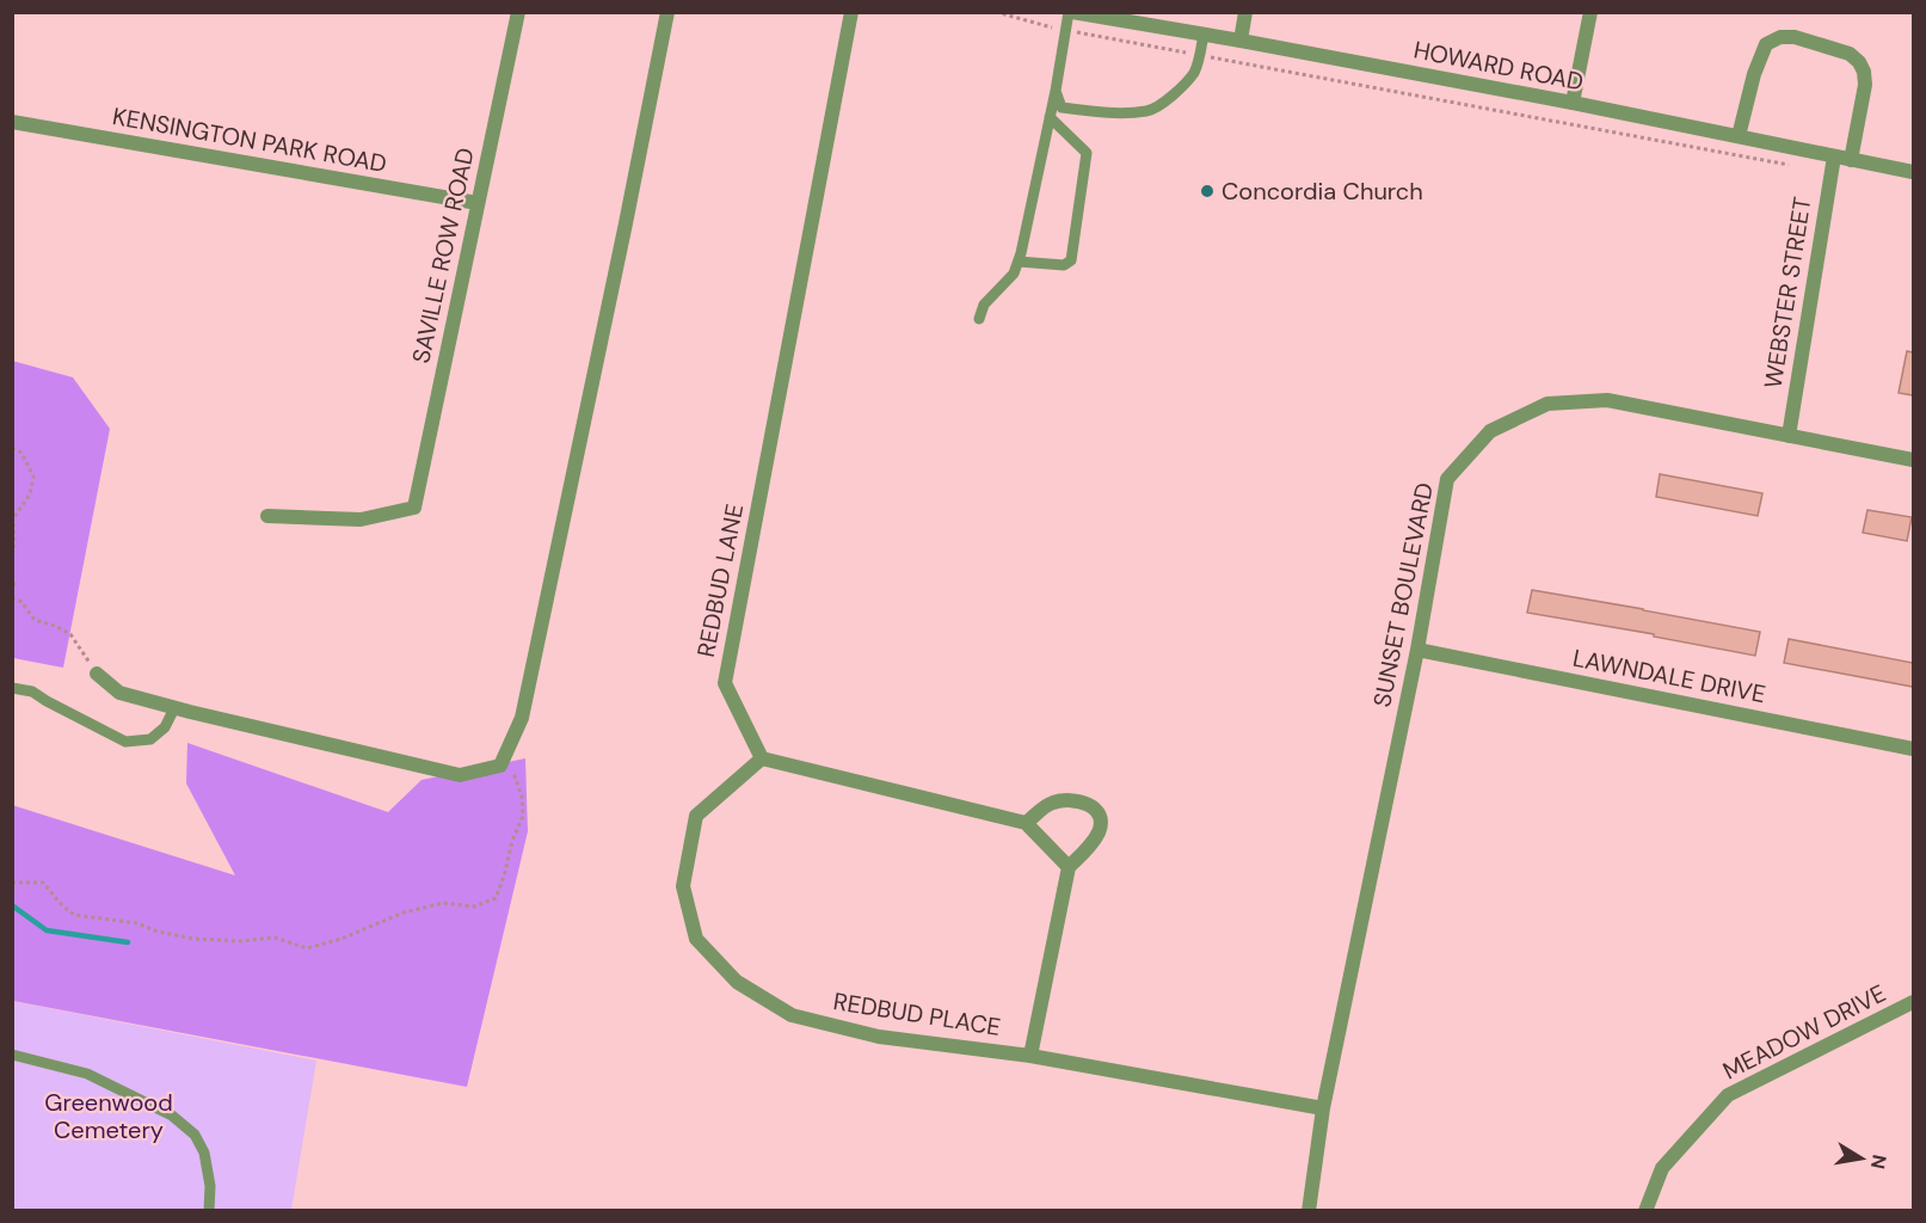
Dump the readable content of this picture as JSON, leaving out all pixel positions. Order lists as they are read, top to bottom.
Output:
{
  "streets": {
    "street": [
      "HOWARD ROAD",
      "KENSINGTON PARK ROAD",
      "SAVILLE ROW ROAD",
      "WEBSTER STREET",
      "REDBUD LANE",
      "SUNSET BOULEVARD",
      "LAWNDALE DRIVE",
      "REDBUD PLACE",
      "MEADOW DRIVE"
    ]
  },
  "crossings": [
    ["HOWARD ROAD", "WEBSTER STREET"],
    ["KENSINGTON PARK ROAD", "SAVILLE ROW ROAD"],
    ["WEBSTER STREET", "SUNSET BOULEVARD"],
    ["REDBUD LANE", "REDBUD PLACE"],
    ["SUNSET BOULEVARD", "LAWNDALE DRIVE"],
    ["SUNSET BOULEVARD", "REDBUD PLACE"]
  ],
  "parks": ["Greenwood Cemetery"],
  "places": ["Concordia Church"],
  "north": "right"
}
